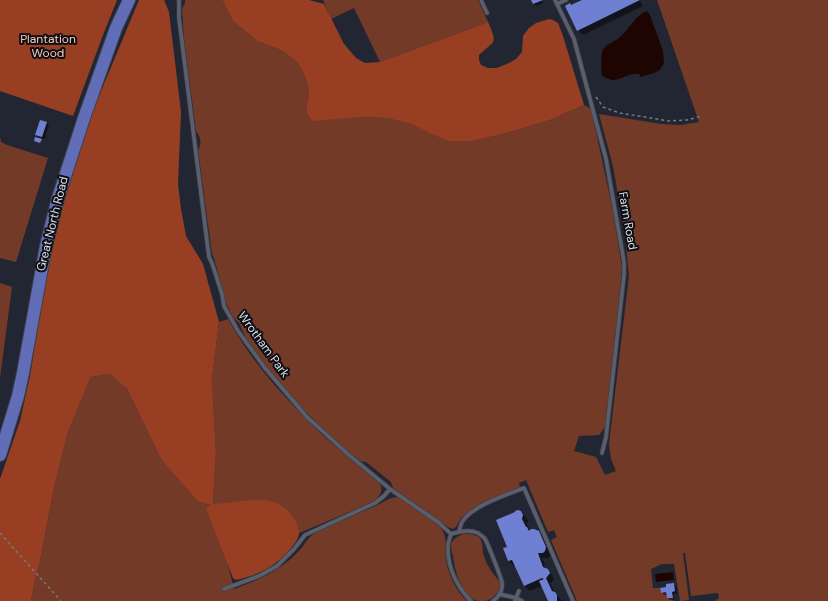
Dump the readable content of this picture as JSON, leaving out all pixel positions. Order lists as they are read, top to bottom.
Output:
{
  "streets": {
    "main road": ["Great North Road"],
    "lane": ["Farm Road", "Wrotham Park"]
  },
  "parks": ["Plantation Wood"]
}
